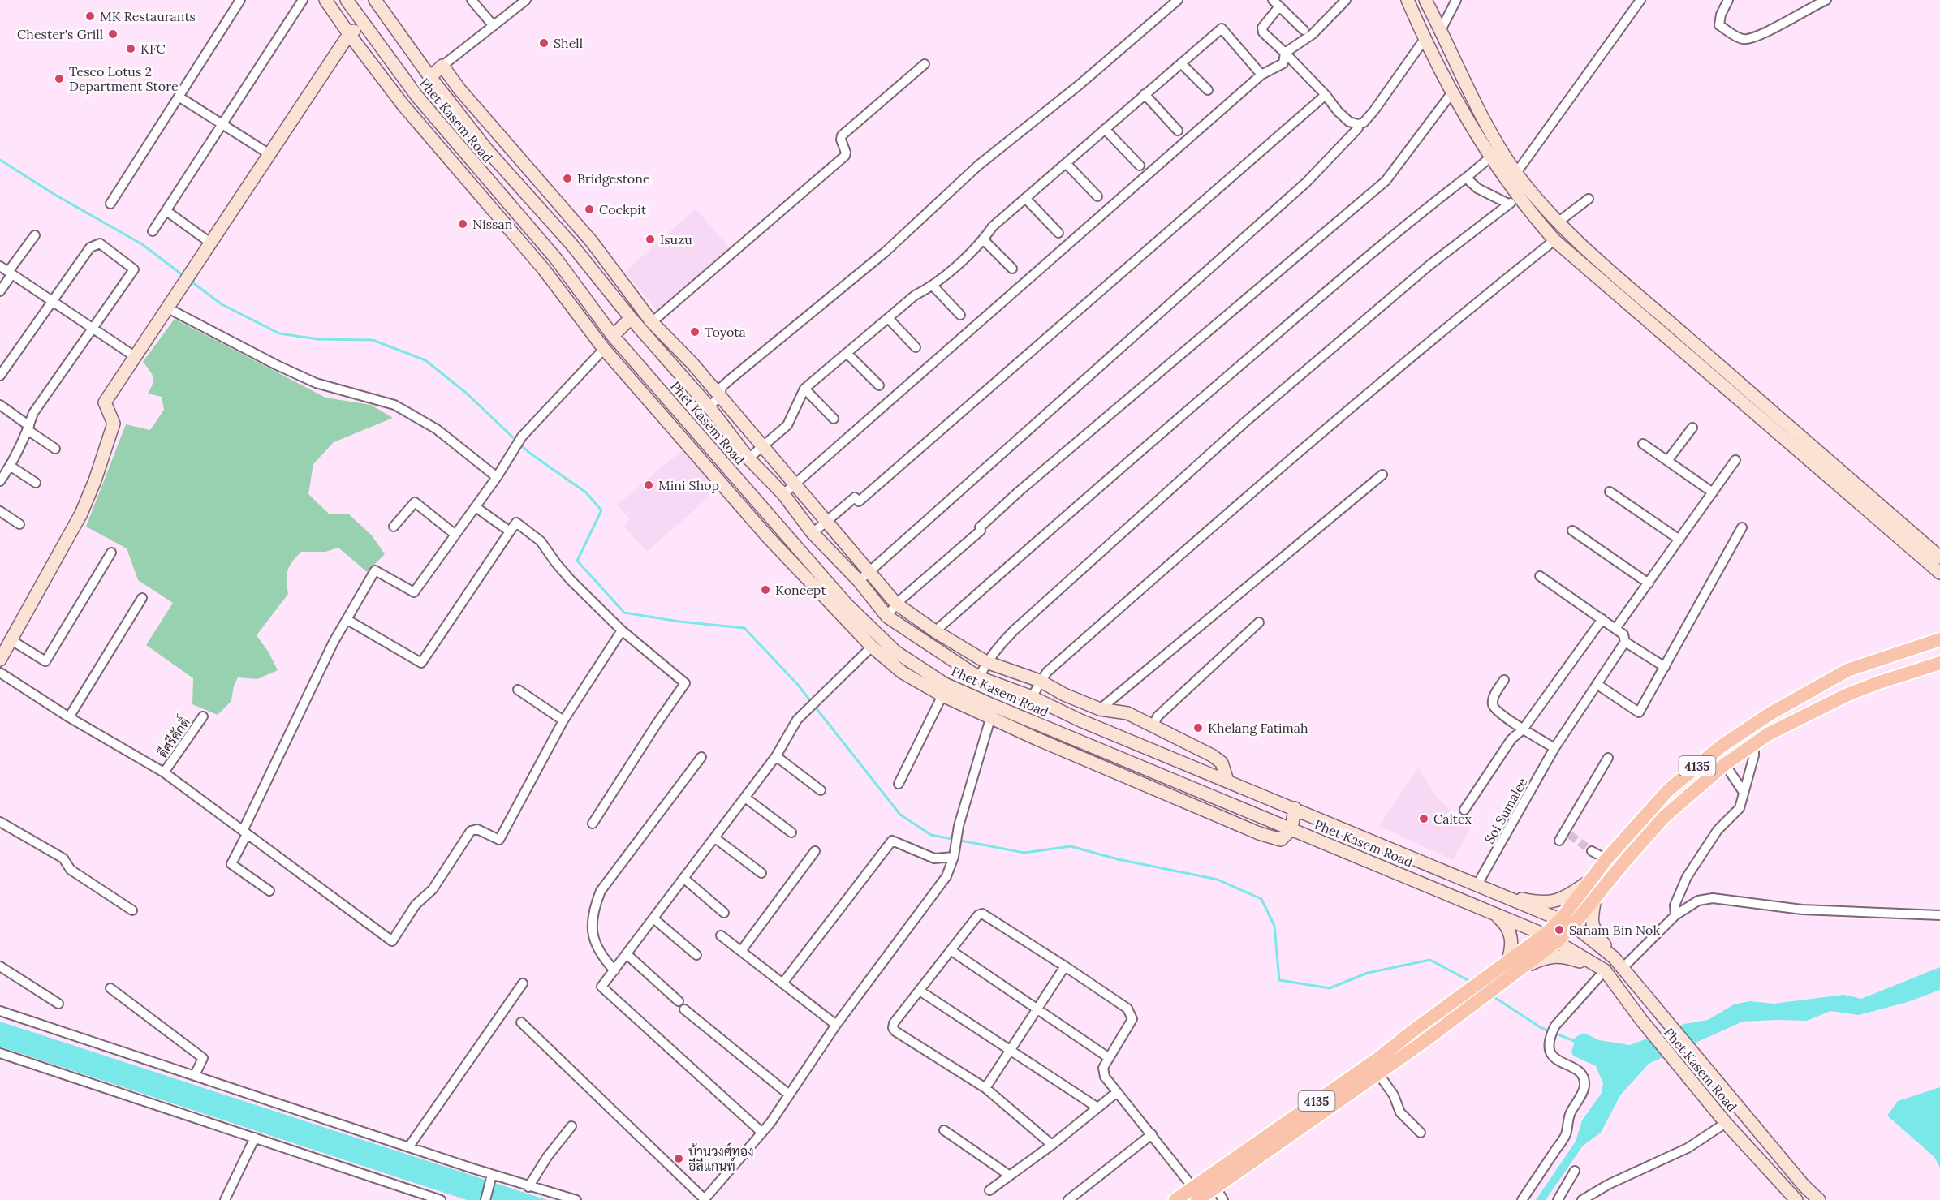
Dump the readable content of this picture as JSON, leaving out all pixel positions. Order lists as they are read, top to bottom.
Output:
{
  "streets": {
    "main road": ["Phet Kasem Road", "4135"],
    "street": ["ดีศรีศักดิ์", "Soi Sumalee"]
  },
  "crossings": [
    ["Phet Kasem Road", "4135"],
    ["Phet Kasem Road", "Soi Sumalee"]
  ],
  "places": [
    "MK Restaurants",
    "Chester's Grill",
    "Shell",
    "KFC",
    "Tesco Lotus 2 Department Store",
    "Bridgestone",
    "Cockpit",
    "Nissan",
    "Isuzu",
    "Toyota",
    "Mini Shop",
    "Koncept",
    "Khelang Fatimah",
    "Caltex",
    "Sanam Bin Nok",
    "บ้านวงศ์ทอง อีลีแกนท์"
  ]
}
